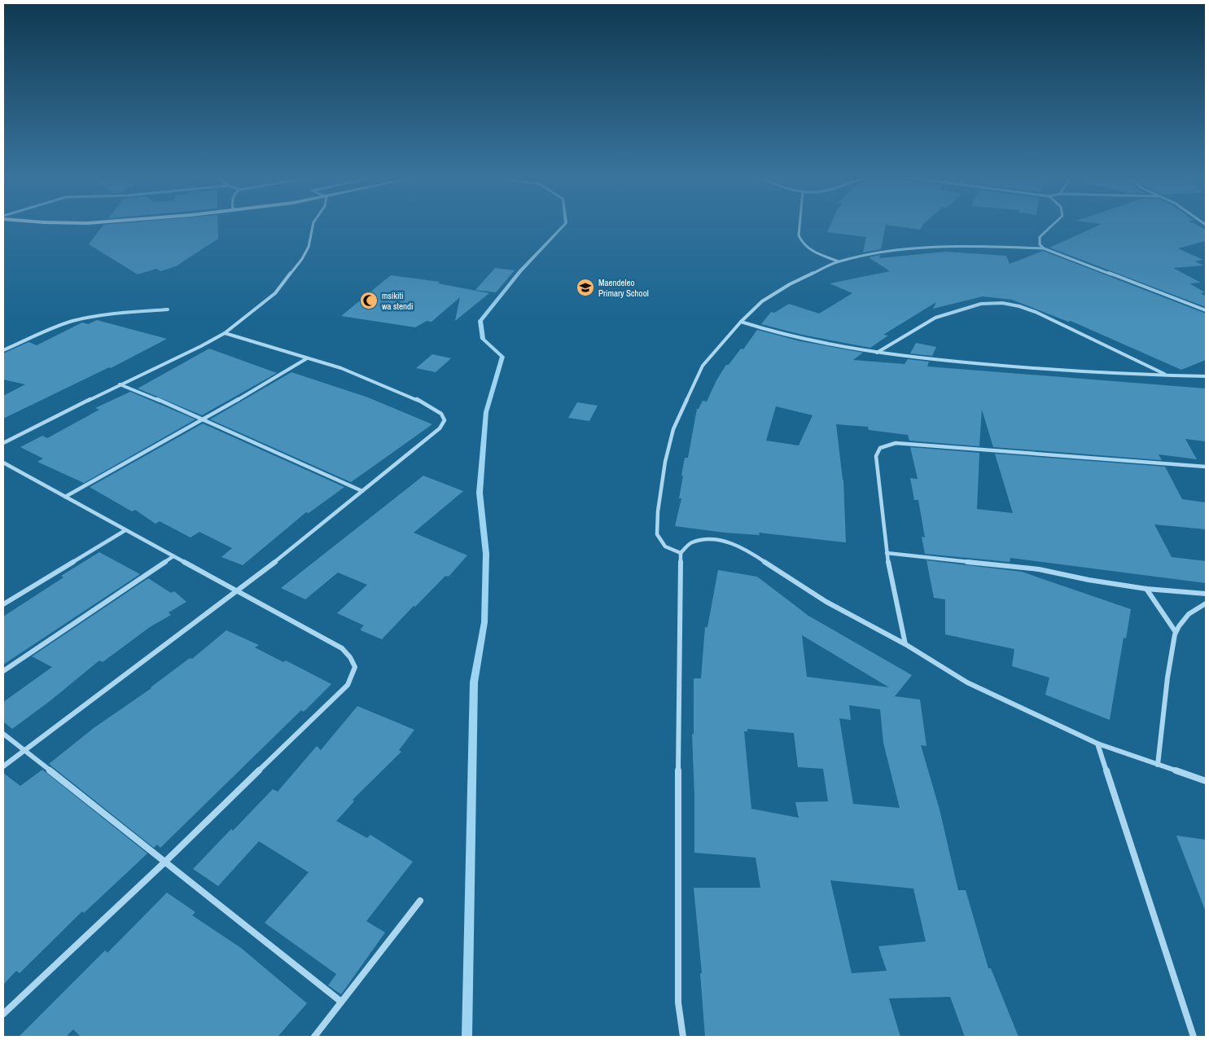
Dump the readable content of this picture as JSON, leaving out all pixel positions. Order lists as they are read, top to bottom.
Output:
{
  "places": {
    "school or university": ["Maendeleo Primary School"],
    "mosque": ["msikiti wa stendi"]
  }
}
